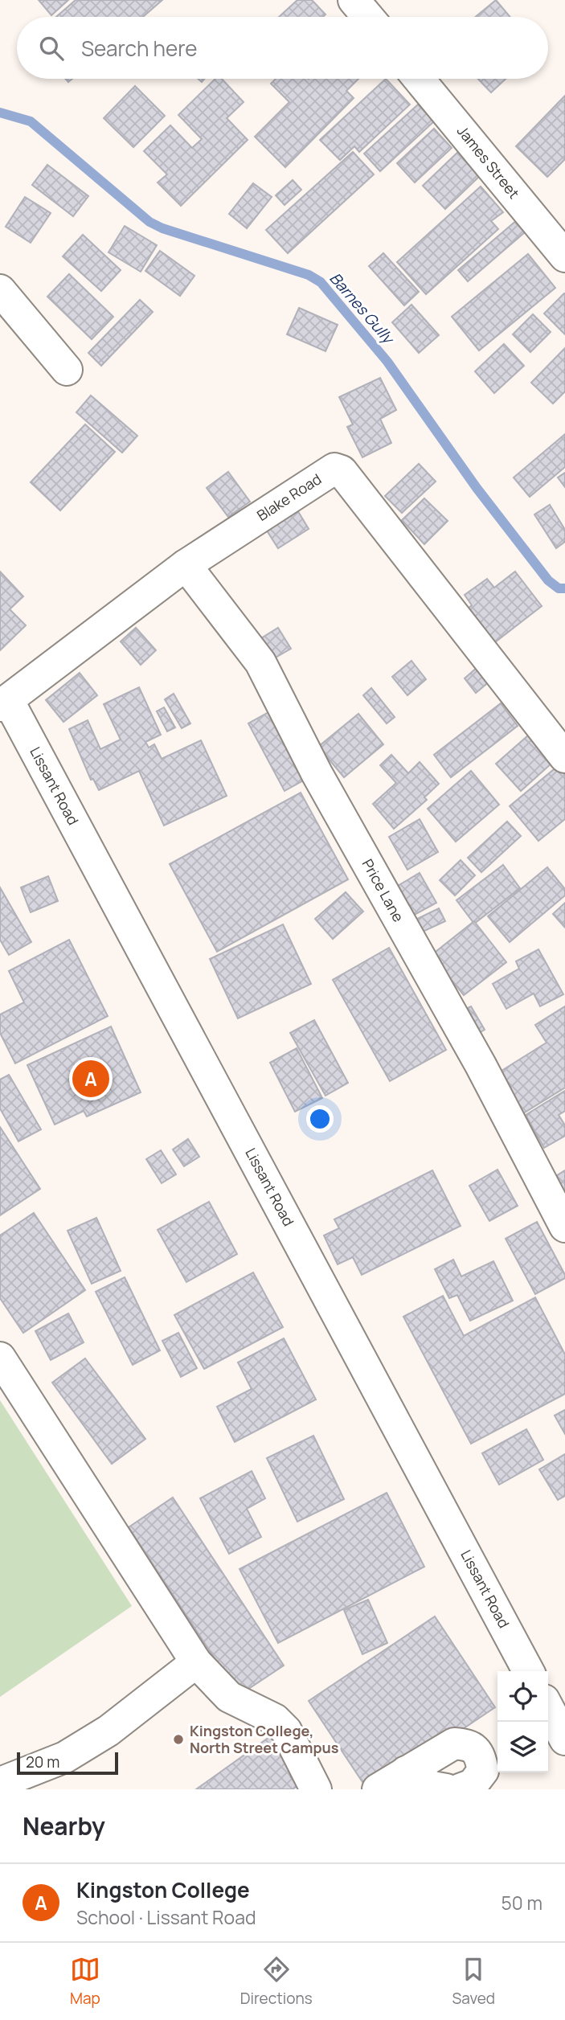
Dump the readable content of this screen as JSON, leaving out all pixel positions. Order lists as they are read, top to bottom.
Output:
{
  "streets": {
    "street": [
      "James Street",
      "Blake Road",
      "Lissant Road",
      "Price Lane"
    ]
  },
  "crossings": [
    ["Blake Road", "Lissant Road"],
    ["Blake Road", "Price Lane"]
  ],
  "water": ["Barnes Gully"],
  "places": ["Kingston College, North Street Campus"],
  "scale_bar": "20 m",
  "page": {
    "search": "Search here",
    "pins": "A",
    "scale": "20 m",
    "heading": "Nearby",
    "list": [
      {
        "mark": "A",
        "name": "Kingston College",
        "note": "School · Lissant Road",
        "value": "50 m"
      }
    ],
    "nav": ["Map", "Directions", "Saved"]
  }
}
